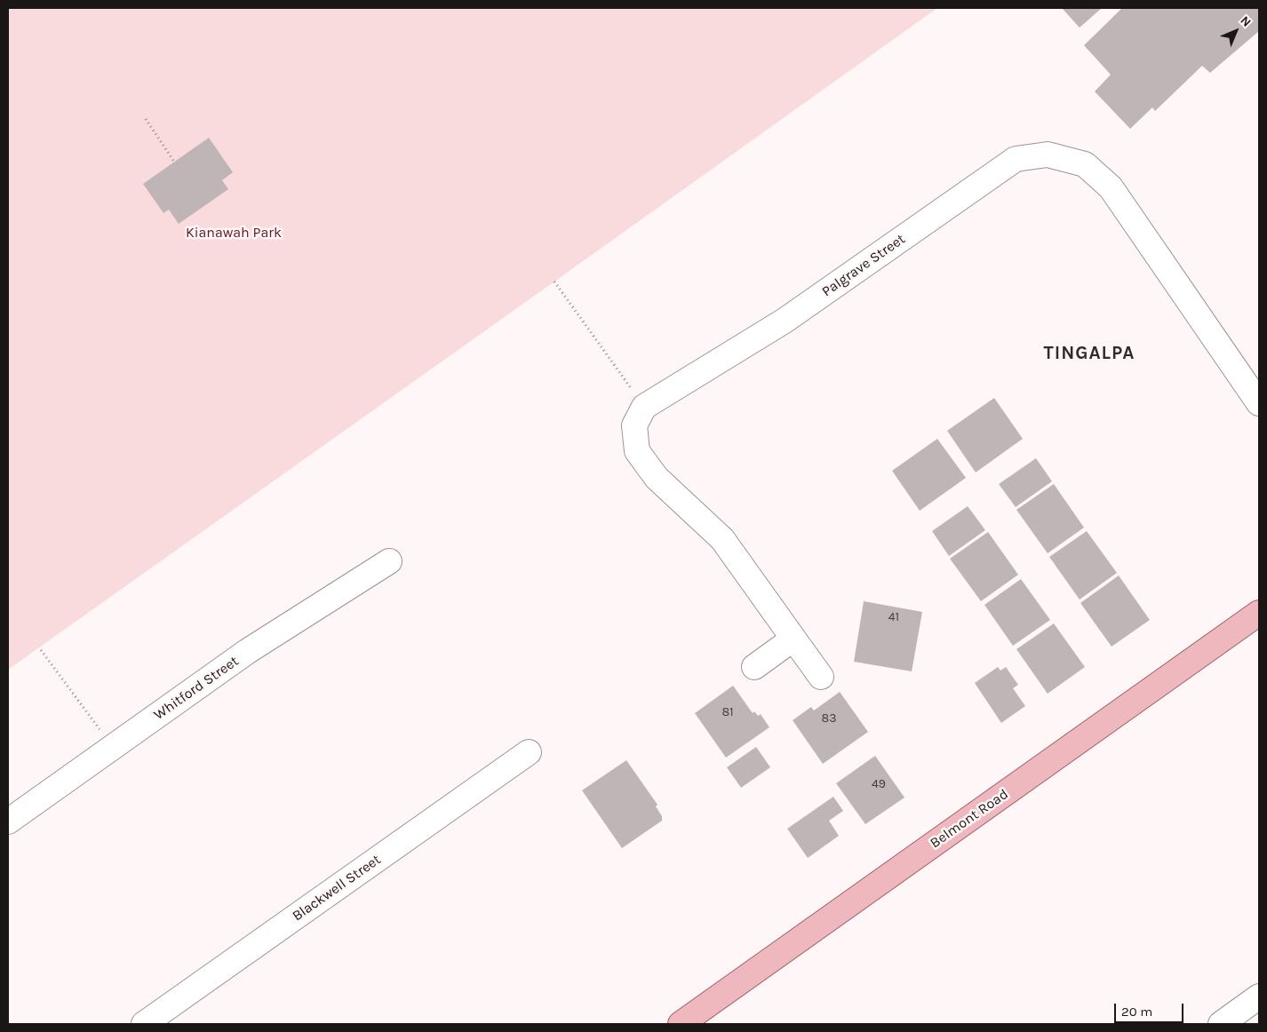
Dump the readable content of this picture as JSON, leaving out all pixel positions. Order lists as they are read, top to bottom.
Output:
{
  "streets": {
    "main road": ["Belmont Road"],
    "street": ["Palgrave Street", "Whitford Street", "Blackwell Street"]
  },
  "districts": ["TINGALPA"],
  "parks": ["Kianawah Park"],
  "house_numbers": [
    "41",
    "81",
    "83",
    "49"
  ],
  "scale_bar": "20 m",
  "north": "top right"
}
